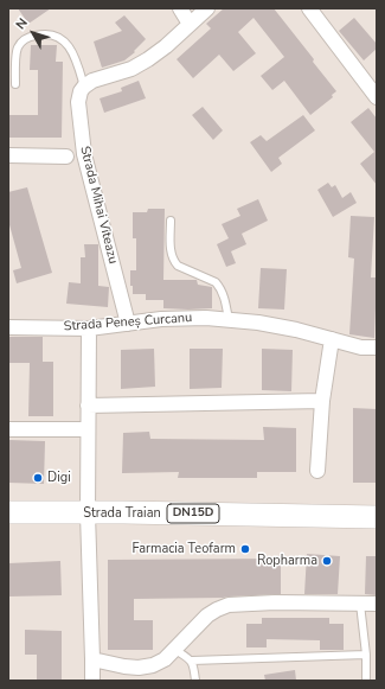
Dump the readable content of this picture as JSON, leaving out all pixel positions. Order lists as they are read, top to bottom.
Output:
{
  "streets": {
    "main road": ["Strada Traian", "DN15D"],
    "street": ["Strada Mihai Viteazu", "Strada Peneș Curcanu"]
  },
  "crossings": [
    ["Strada Mihai Viteazu", "Strada Peneș Curcanu"]
  ],
  "places": ["Digi", "Farmacia Teofarm", "Ropharma"],
  "north": "top left"
}
